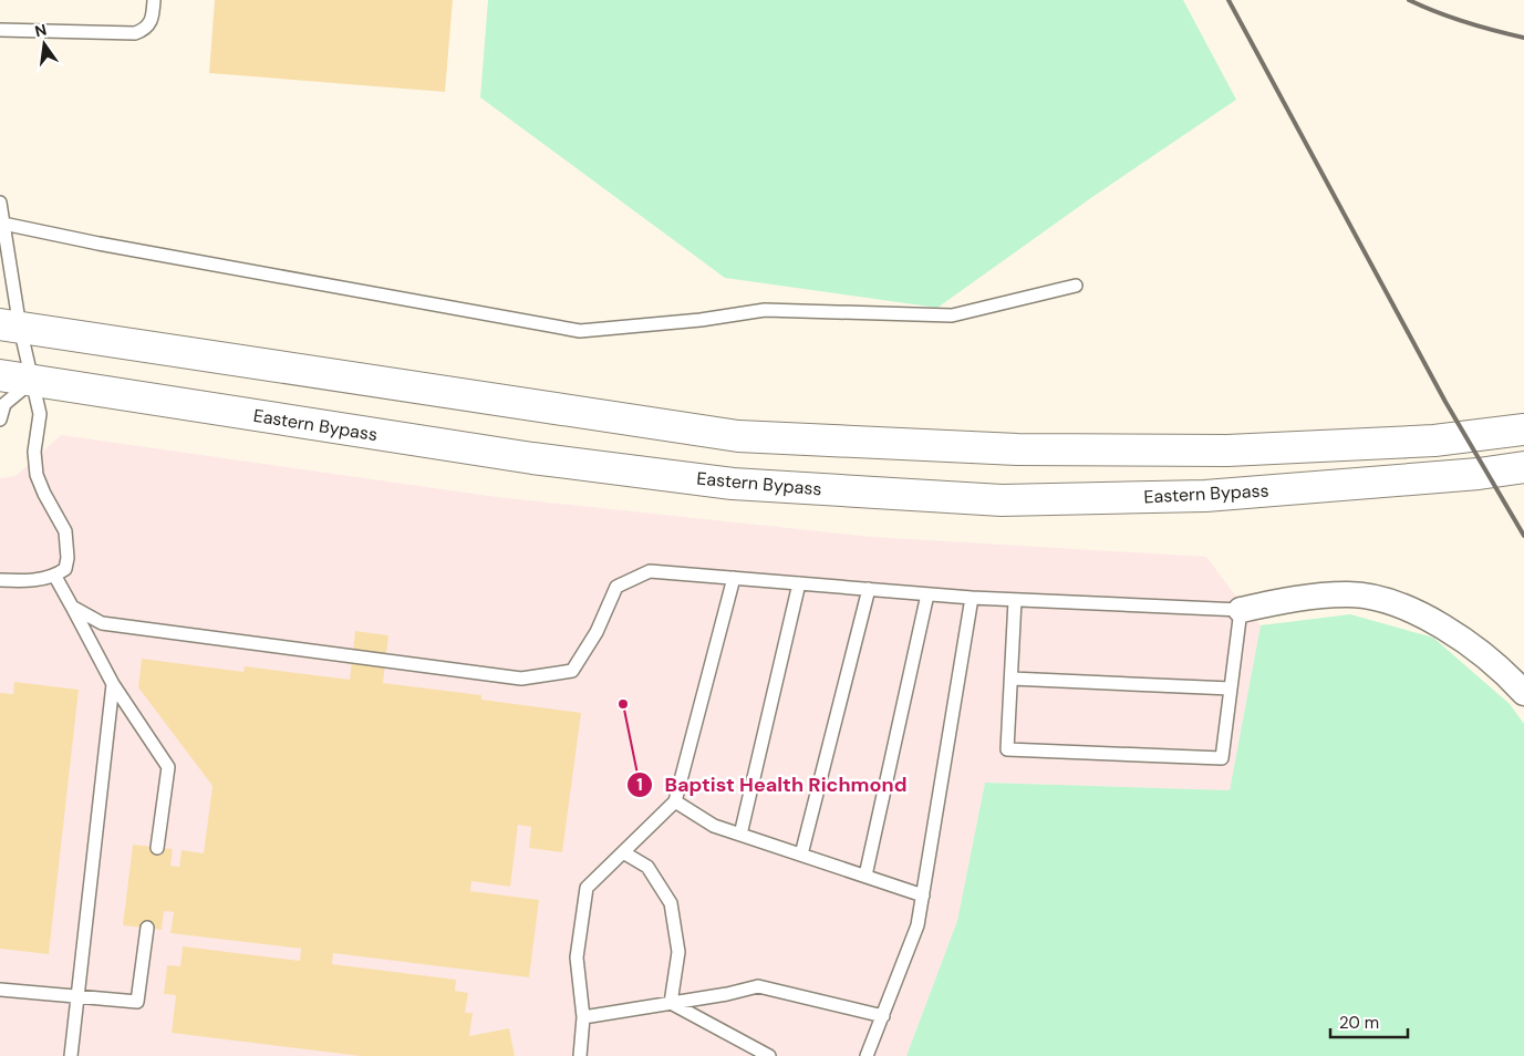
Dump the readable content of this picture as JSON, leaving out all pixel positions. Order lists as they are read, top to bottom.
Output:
{
  "streets": {
    "main road": ["Eastern Bypass"]
  },
  "places": ["Baptist Health Richmond"],
  "scale_bar": "20 m",
  "north": "top"
}
